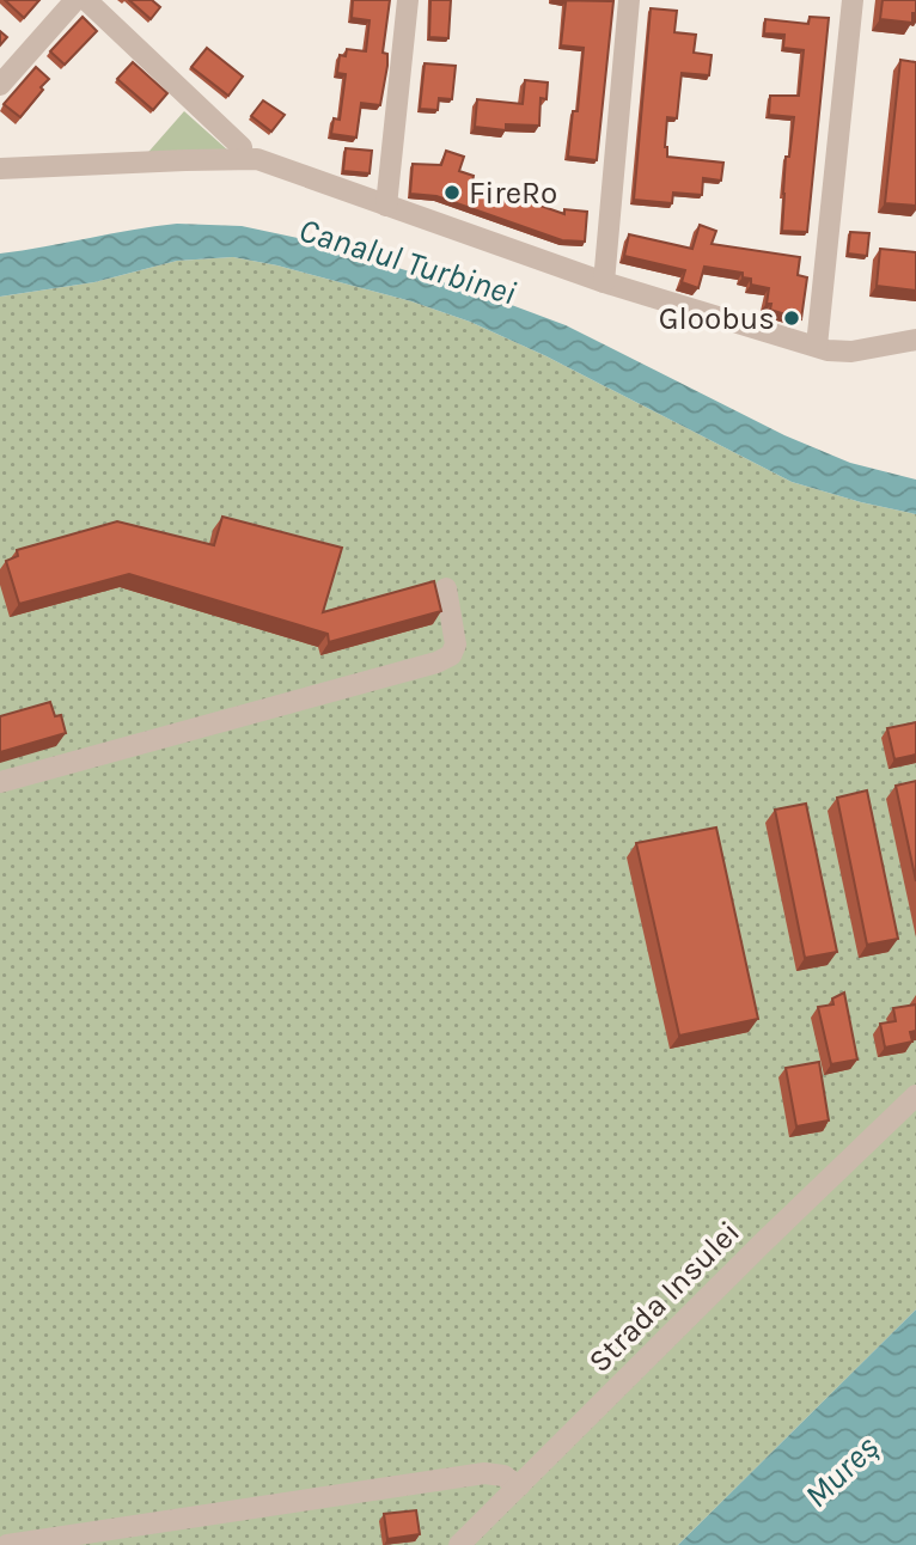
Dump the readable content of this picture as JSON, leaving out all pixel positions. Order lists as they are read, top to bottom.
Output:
{
  "streets": {
    "street": ["Strada Insulei"]
  },
  "water": ["Canalul Turbinei", "Mureș"],
  "places": ["FireRo", "Gloobus"]
}
